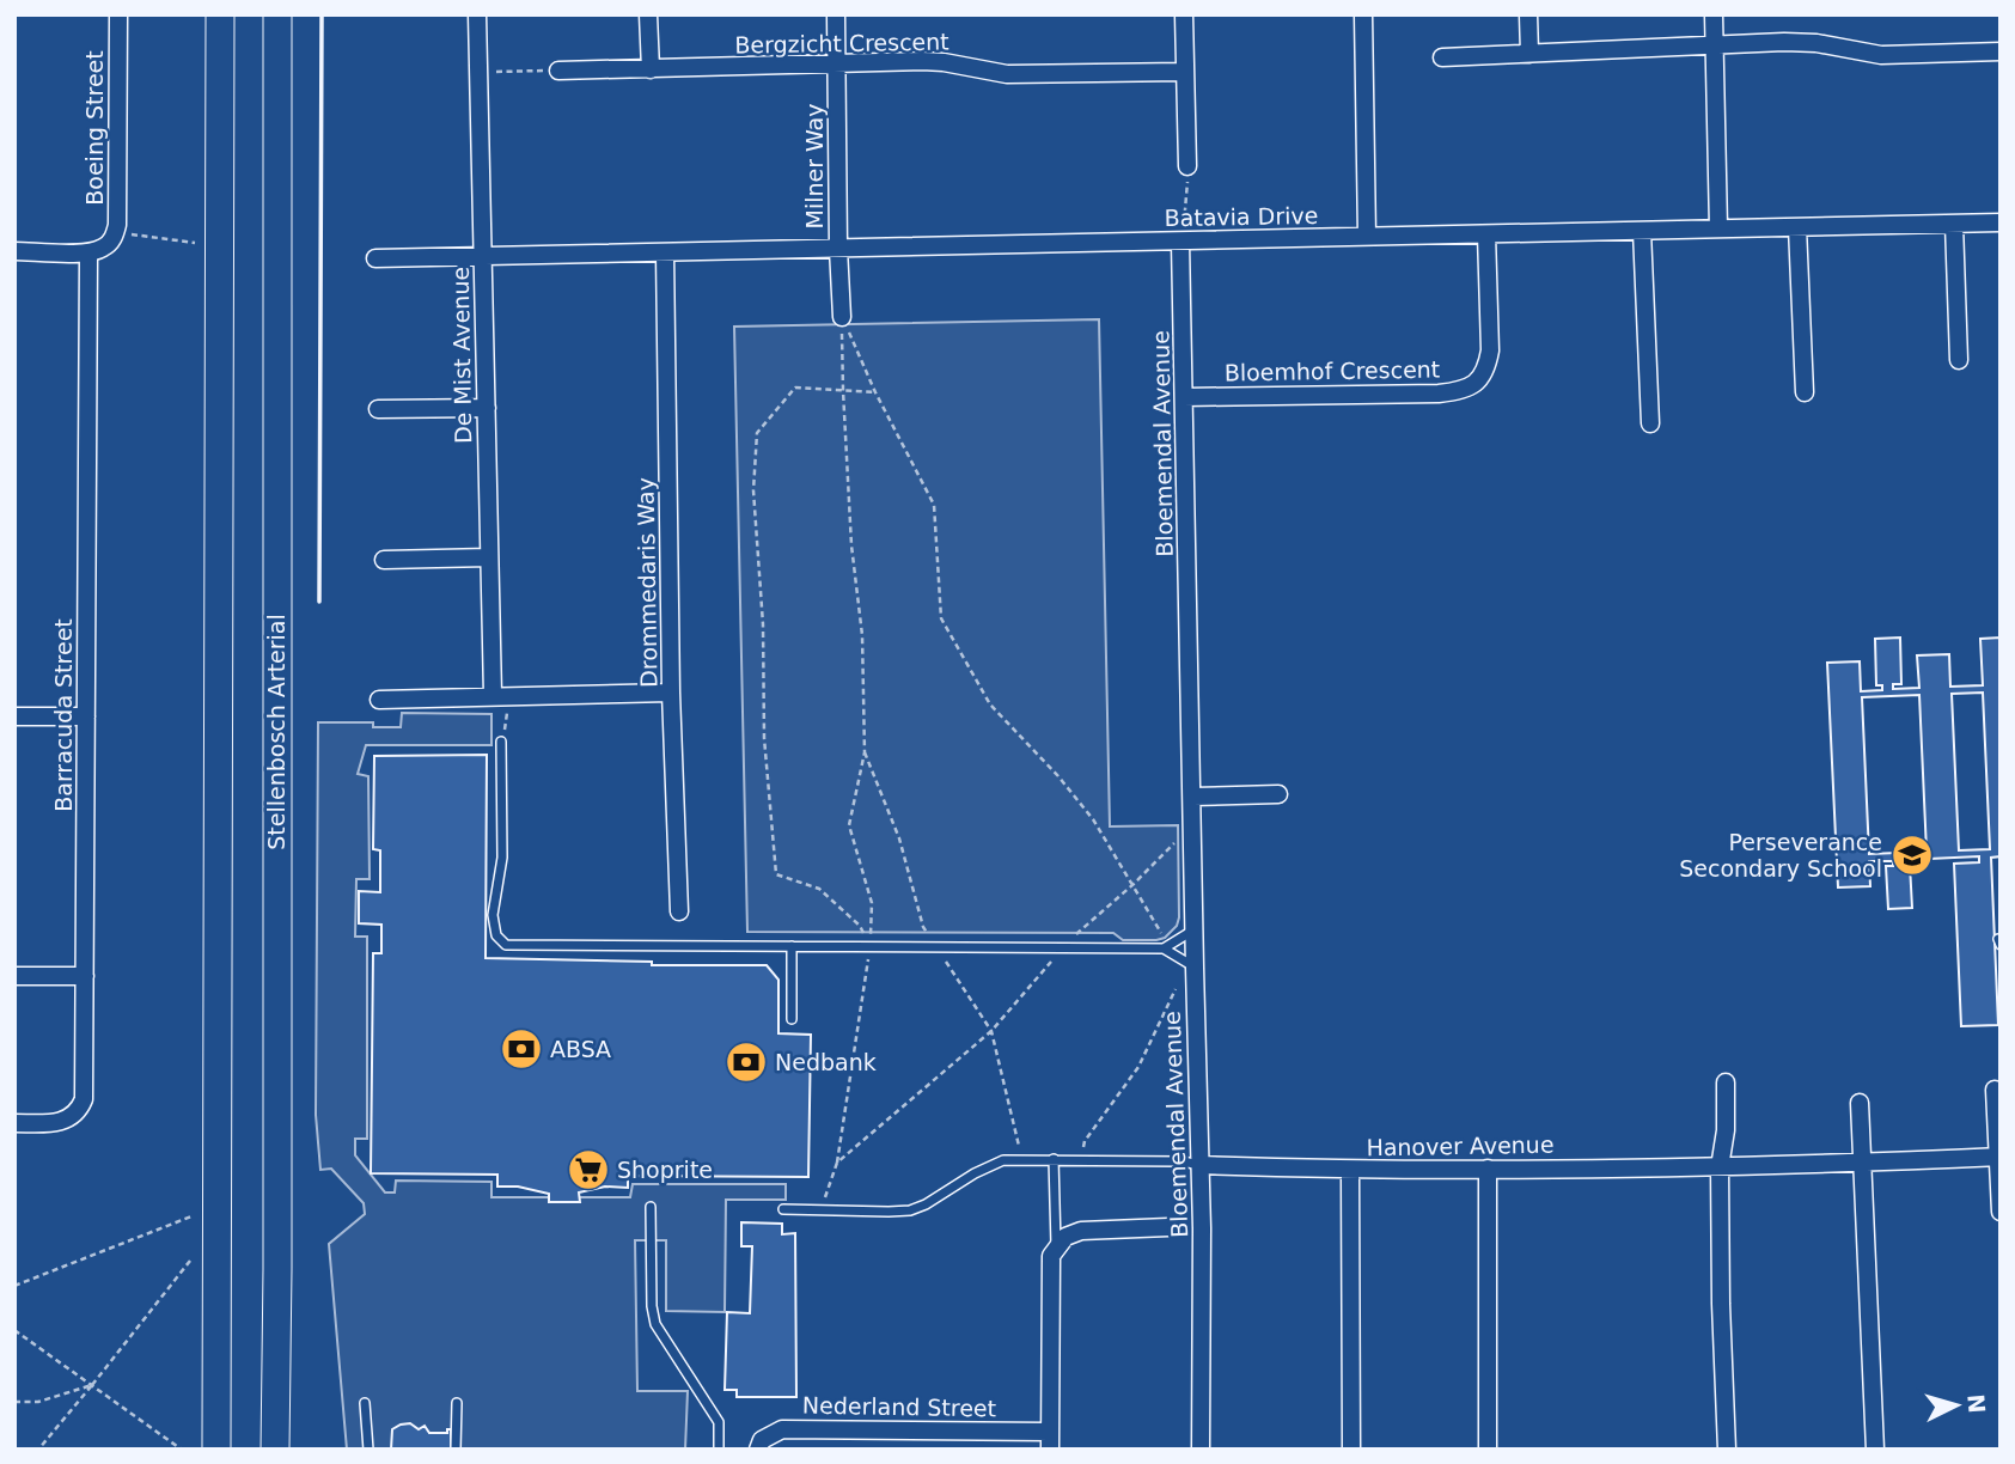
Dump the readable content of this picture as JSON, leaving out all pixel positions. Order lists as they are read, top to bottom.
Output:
{
  "streets": {
    "main road": ["Stellenbosch Arterial"],
    "street": [
      "Bergzicht Crescent",
      "Boeing Street",
      "Milner Way",
      "Batavia Drive",
      "De Mist Avenue",
      "Bloemhof Crescent",
      "Bloemendal Avenue",
      "Drommedaris Way",
      "Barracuda Street",
      "Hanover Avenue",
      "Nederland Street"
    ]
  },
  "crossings": [
    ["Bergzicht Crescent", "Milner Way"],
    ["Boeing Street", "Barracuda Street"],
    ["Milner Way", "Batavia Drive"],
    ["Batavia Drive", "De Mist Avenue"],
    ["Batavia Drive", "Bloemhof Crescent"],
    ["Batavia Drive", "Bloemendal Avenue"],
    ["Batavia Drive", "Drommedaris Way"],
    ["Bloemhof Crescent", "Bloemendal Avenue"],
    ["Bloemendal Avenue", "Hanover Avenue"]
  ],
  "places": {
    "school or university": ["Perseverance Secondary School"],
    "bank": ["ABSA", "Nedbank"],
    "supermarket": ["Shoprite"]
  },
  "north": "right"
}
